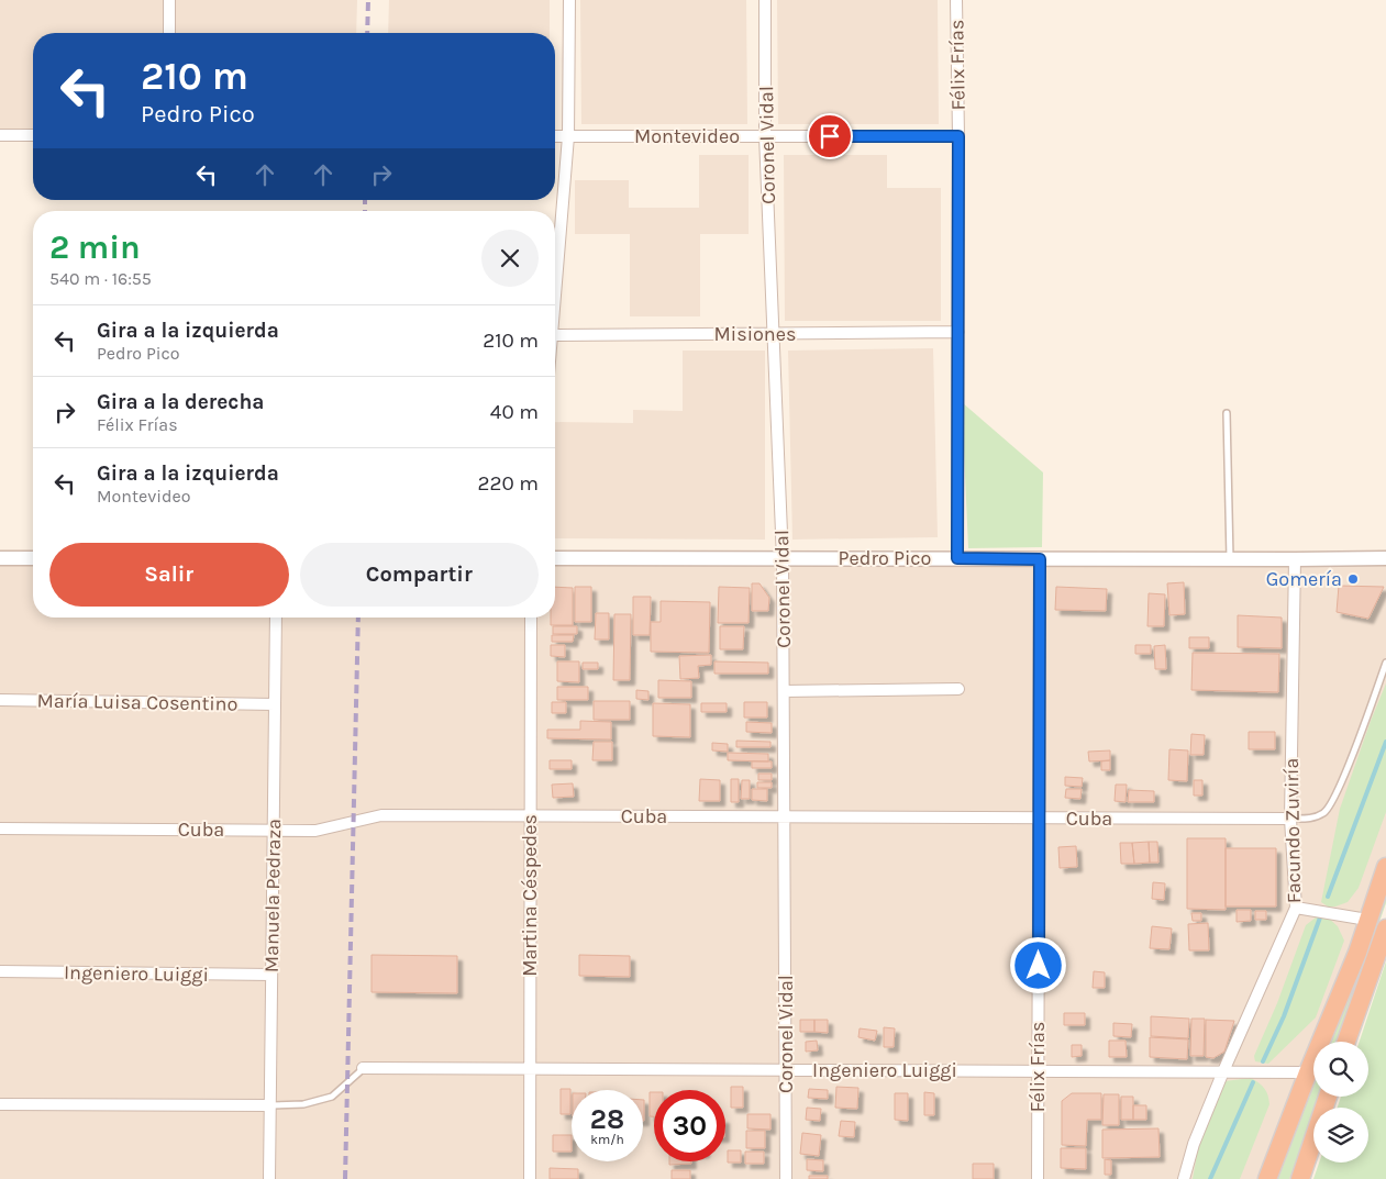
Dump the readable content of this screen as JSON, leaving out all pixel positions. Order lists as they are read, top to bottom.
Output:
{
  "streets": {
    "street": [
      "Félix Frías",
      "Montevideo",
      "Coronel Vidal",
      "Misiones",
      "Pedro Pico",
      "María Luisa Cosentino",
      "Cuba",
      "Facundo Zuviría",
      "Manuela Pedraza",
      "Martina Céspedes",
      "Ingeniero Luiggi"
    ]
  },
  "crossings": [
    ["Félix Frías", "Montevideo"],
    ["Félix Frías", "Misiones"],
    ["Félix Frías", "Pedro Pico"],
    ["Félix Frías", "Cuba"],
    ["Félix Frías", "Ingeniero Luiggi"],
    ["Montevideo", "Coronel Vidal"],
    ["Coronel Vidal", "Misiones"],
    ["Coronel Vidal", "Pedro Pico"],
    ["Coronel Vidal", "Cuba"],
    ["Coronel Vidal", "Ingeniero Luiggi"],
    ["Pedro Pico", "Facundo Zuviría"],
    ["María Luisa Cosentino", "Manuela Pedraza"],
    ["Cuba", "Facundo Zuviría"],
    ["Cuba", "Manuela Pedraza"],
    ["Cuba", "Martina Céspedes"],
    ["Facundo Zuviría", "Ingeniero Luiggi"],
    ["Manuela Pedraza", "Ingeniero Luiggi"],
    ["Martina Céspedes", "Ingeniero Luiggi"]
  ],
  "places": ["Gomería"],
  "page": {
    "turn": ["210 m", "Pedro Pico"],
    "heading": ["2 min", "540 m · 16:55"],
    "list": [
      {
        "name": "Gira a la izquierda",
        "note": "Pedro Pico",
        "value": "210 m"
      },
      {
        "name": "Gira a la derecha",
        "note": "Félix Frías",
        "value": "40 m"
      },
      {
        "name": "Gira a la izquierda",
        "note": "Montevideo",
        "value": "220 m"
      }
    ],
    "buttons": ["Salir", "Compartir"],
    "speed": "28 km/h",
    "limit": "30"
  }
}
